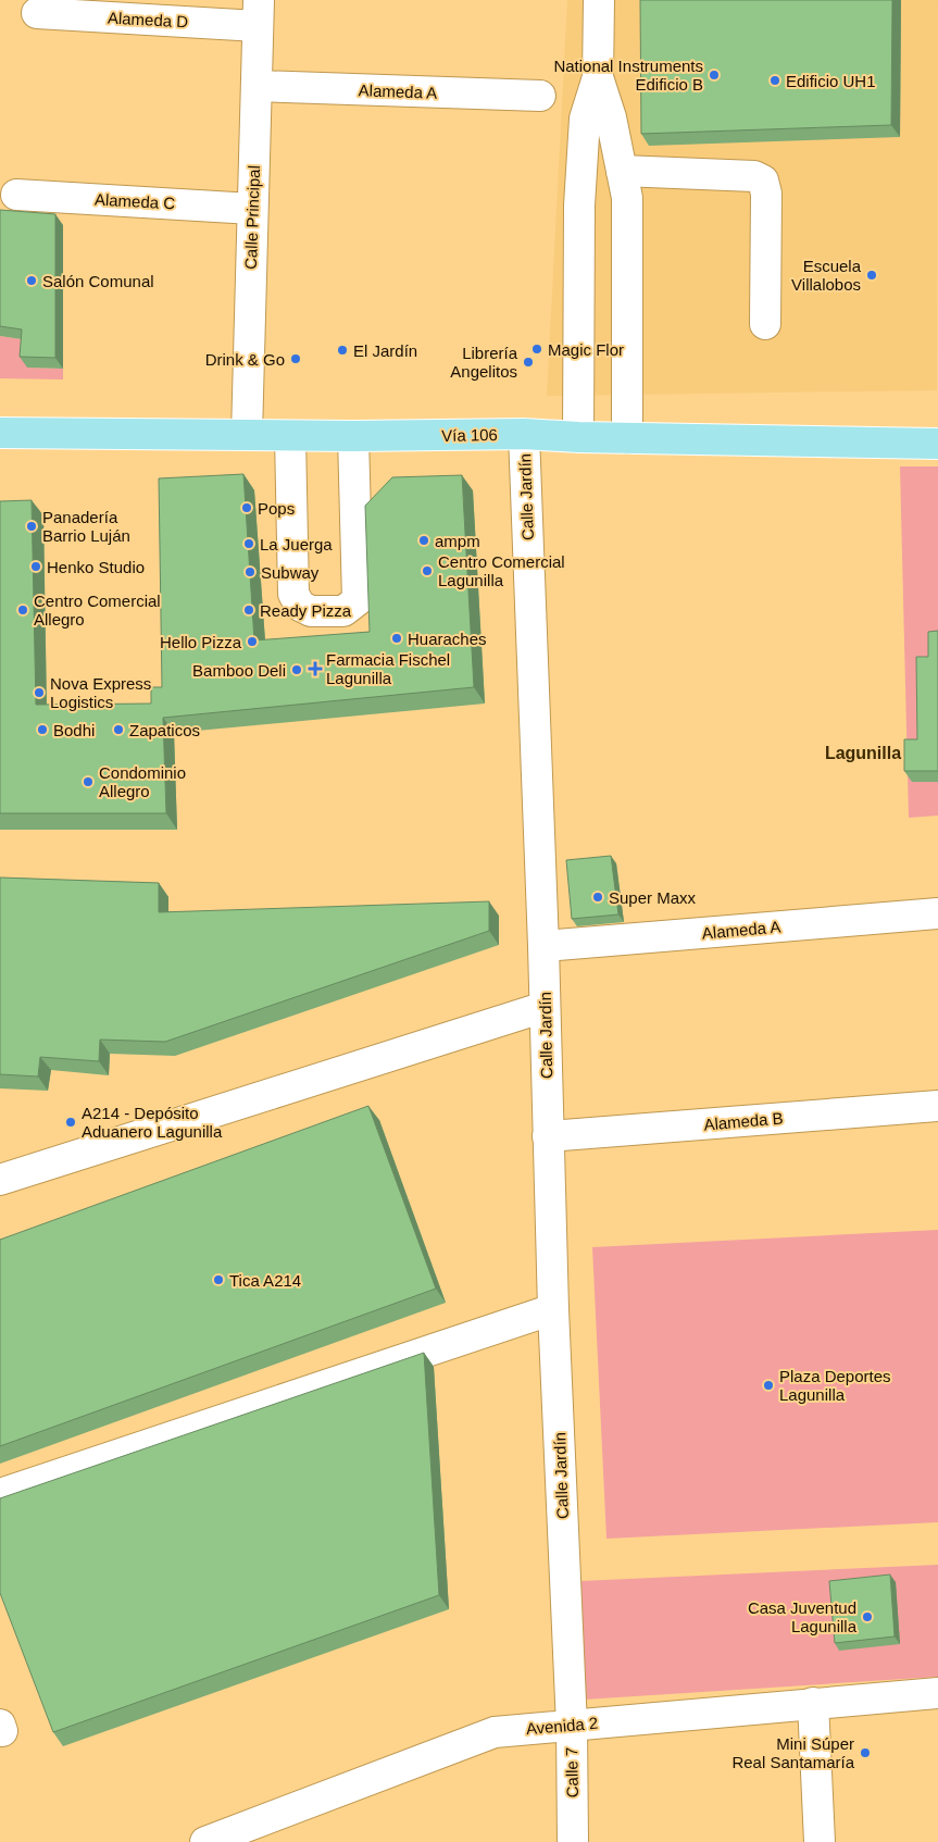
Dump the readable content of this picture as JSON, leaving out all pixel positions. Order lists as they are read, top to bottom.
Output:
{
  "streets": {
    "main road": ["Vía 106"],
    "street": [
      "Alameda D",
      "Alameda A",
      "Alameda C",
      "Calle Principal",
      "Calle Jardín",
      "Alameda B",
      "Avenida 2",
      "Calle 7"
    ]
  },
  "crossings": [
    ["Alameda D", "Calle Principal"],
    ["Alameda A", "Calle Principal"],
    ["Alameda A", "Calle Jardín"],
    ["Alameda C", "Calle Principal"],
    ["Calle Principal", "Vía 106"],
    ["Vía 106", "Calle Jardín"],
    ["Calle Jardín", "Alameda B"],
    ["Calle Jardín", "Calle 7"],
    ["Avenida 2", "Calle 7"]
  ],
  "districts": ["Lagunilla"],
  "places": {
    "other": [
      "National Instruments Edificio B",
      "Edificio UH1",
      "Escuela Villalobos",
      "Salón Comunal",
      "Magic Flor",
      "El Jardín",
      "Drink & Go",
      "Librería Angelitos",
      "Pops",
      "Panadería Barrio Luján",
      "ampm",
      "La Juerga",
      "Henko Studio",
      "Centro Comercial Lagunilla",
      "Subway",
      "Centro Comercial Allegro",
      "Ready Pizza",
      "Huaraches",
      "Hello Pizza",
      "Bamboo Deli",
      "Nova Express Logistics",
      "Bodhi",
      "Zapaticos",
      "Condominio Allegro",
      "Super Maxx",
      "A214 - Depósito Aduanero Lagunilla",
      "Tica A214",
      "Plaza Deportes Lagunilla",
      "Casa Juventud Lagunilla",
      "Mini Súper Real Santamaría"
    ],
    "health": ["Farmacia Fischel Lagunilla"]
  }
}
